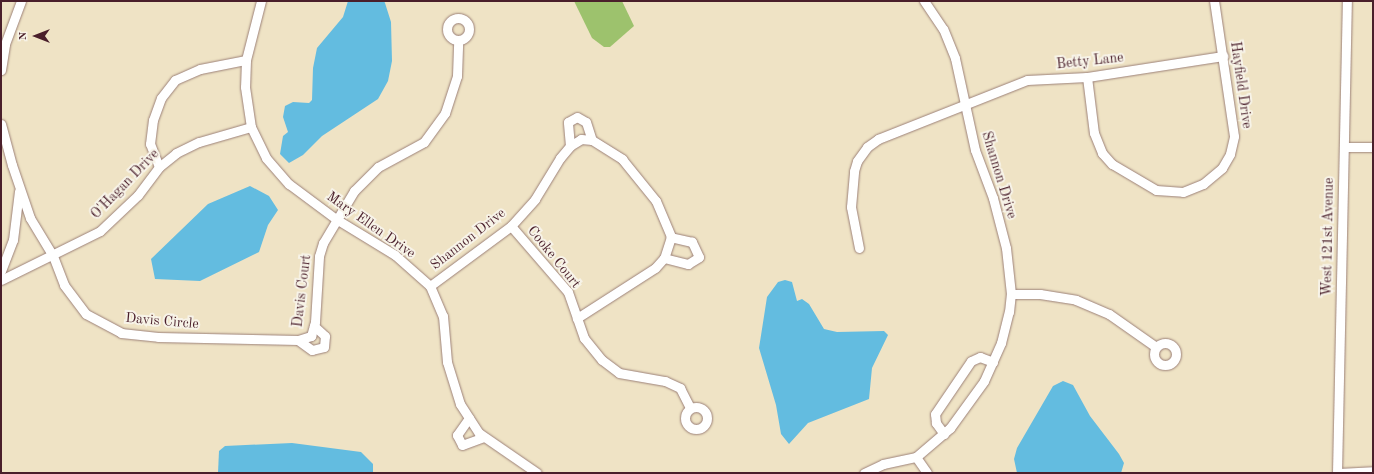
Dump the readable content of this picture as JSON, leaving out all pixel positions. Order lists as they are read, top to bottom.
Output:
{
  "streets": {
    "street": [
      "Betty Lane",
      "Hayfield Drive",
      "Shannon Drive",
      "O'Hagan Drive",
      "Mary Ellen Drive",
      "West 121st Avenue",
      "Cooke Court",
      "Davis Court",
      "Davis Circle"
    ]
  },
  "crossings": [
    ["Betty Lane", "Hayfield Drive"],
    ["Betty Lane", "Shannon Drive"],
    ["Shannon Drive", "Mary Ellen Drive"],
    ["Shannon Drive", "Cooke Court"],
    ["O'Hagan Drive", "Mary Ellen Drive"],
    ["O'Hagan Drive", "Davis Circle"],
    ["Mary Ellen Drive", "Davis Court"],
    ["Davis Court", "Davis Circle"]
  ],
  "north": "left"
}
